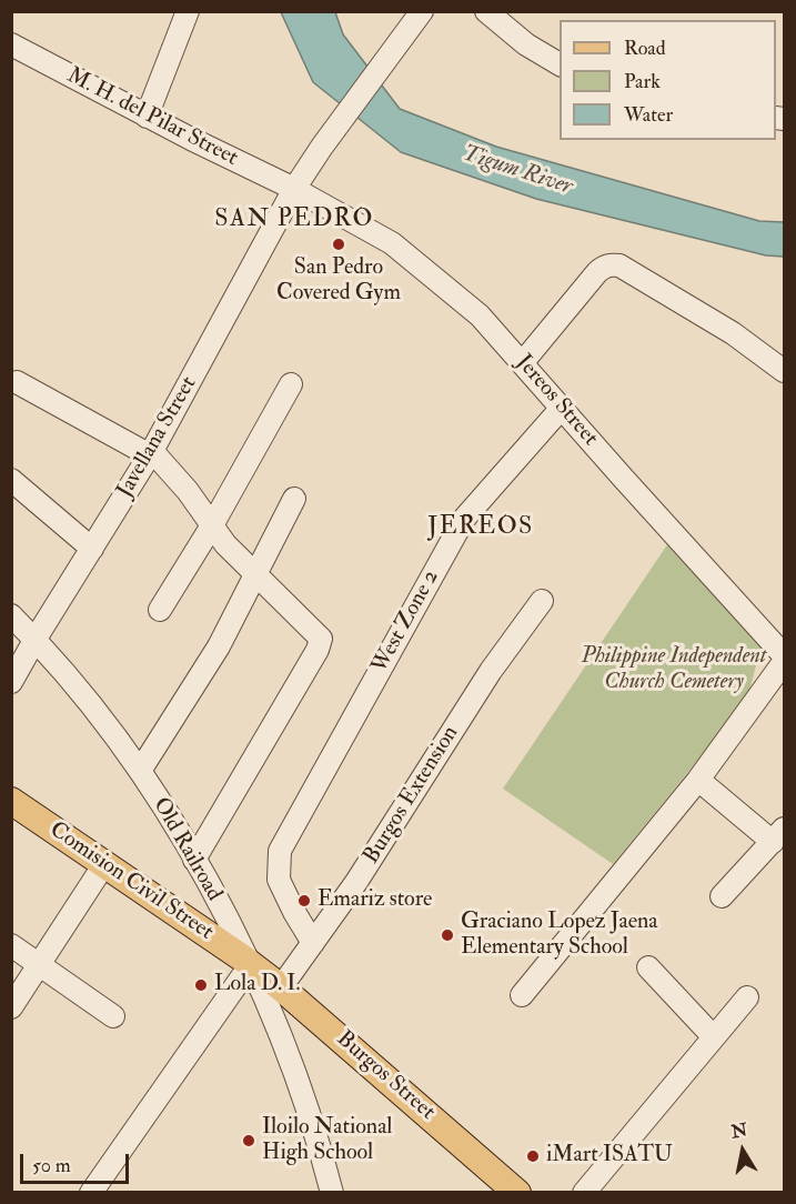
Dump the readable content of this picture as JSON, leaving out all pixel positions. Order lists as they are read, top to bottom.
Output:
{
  "streets": {
    "main road": ["Comision Civil Street", "Burgos Street"],
    "street": [
      "M. H. del Pilar Street",
      "Jereos Street",
      "Javellana Street",
      "West Zone 2",
      "Burgos Extension",
      "Old Railroad"
    ]
  },
  "crossings": [
    ["M. H. del Pilar Street", "Jereos Street"],
    ["M. H. del Pilar Street", "Javellana Street"],
    ["Jereos Street", "Javellana Street"],
    ["Jereos Street", "West Zone 2"],
    ["Javellana Street", "Old Railroad"],
    ["West Zone 2", "Burgos Extension"],
    ["Burgos Extension", "Burgos Street"],
    ["Old Railroad", "Comision Civil Street"],
    ["Old Railroad", "Burgos Street"],
    ["Comision Civil Street", "Burgos Street"]
  ],
  "districts": ["SAN PEDRO", "JEREOS"],
  "water": ["Tigum River"],
  "parks": ["Philippine Independent Church Cemetery"],
  "places": [
    "San Pedro Covered Gym",
    "Emariz store",
    "Graciano Lopez Jaena Elementary School",
    "Lola D. I.",
    "Iloilo National High School",
    "iMart ISATU"
  ],
  "legend": ["Road", "Park", "Water"],
  "scale_bar": "50 m",
  "north": "top"
}
